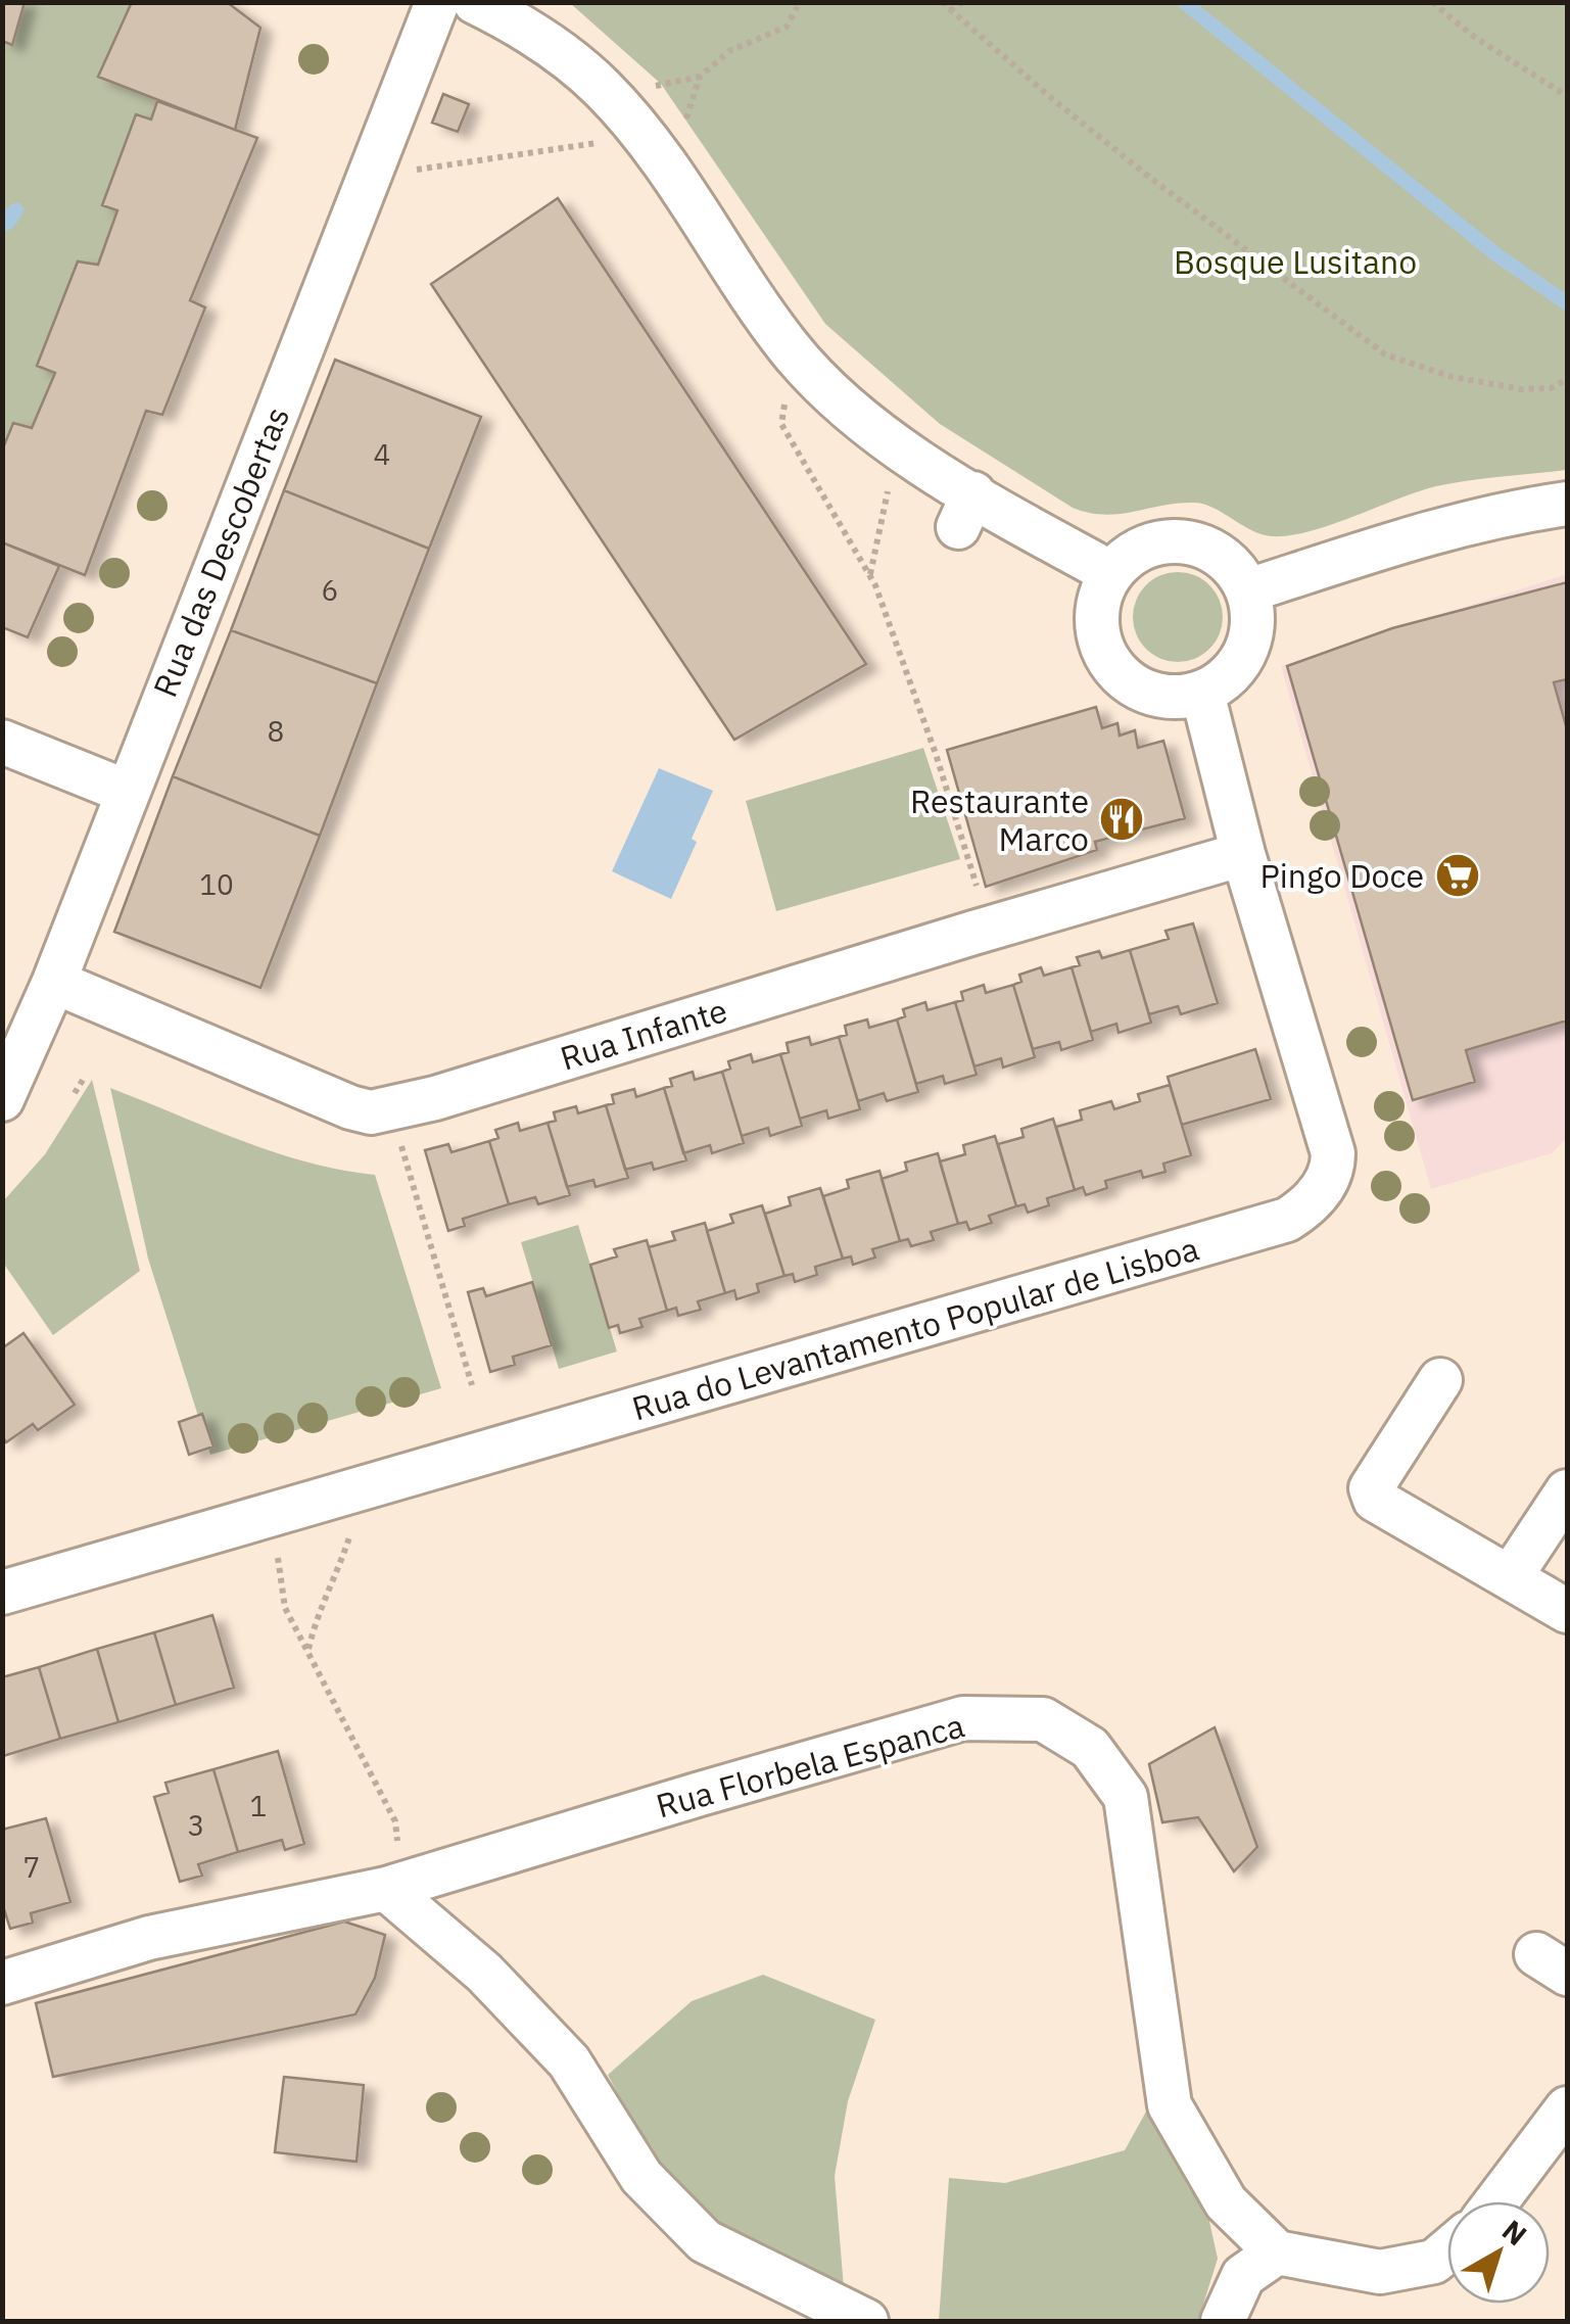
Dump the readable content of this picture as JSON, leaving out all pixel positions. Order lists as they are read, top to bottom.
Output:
{
  "streets": {
    "street": [
      "Rua das Descobertas",
      "Rua Infante",
      "Rua do Levantamento Popular de Lisboa",
      "Rua Florbela Espanca"
    ]
  },
  "crossings": [
    ["Rua das Descobertas", "Rua Infante"],
    ["Rua Infante", "Rua do Levantamento Popular de Lisboa"]
  ],
  "parks": ["Bosque Lusitano"],
  "places": {
    "restaurant": ["Restaurante Marco"],
    "supermarket": ["Pingo Doce"]
  },
  "house_numbers": [
    "4",
    "6",
    "8",
    "10",
    "1",
    "3",
    "7"
  ],
  "north": "top right"
}
